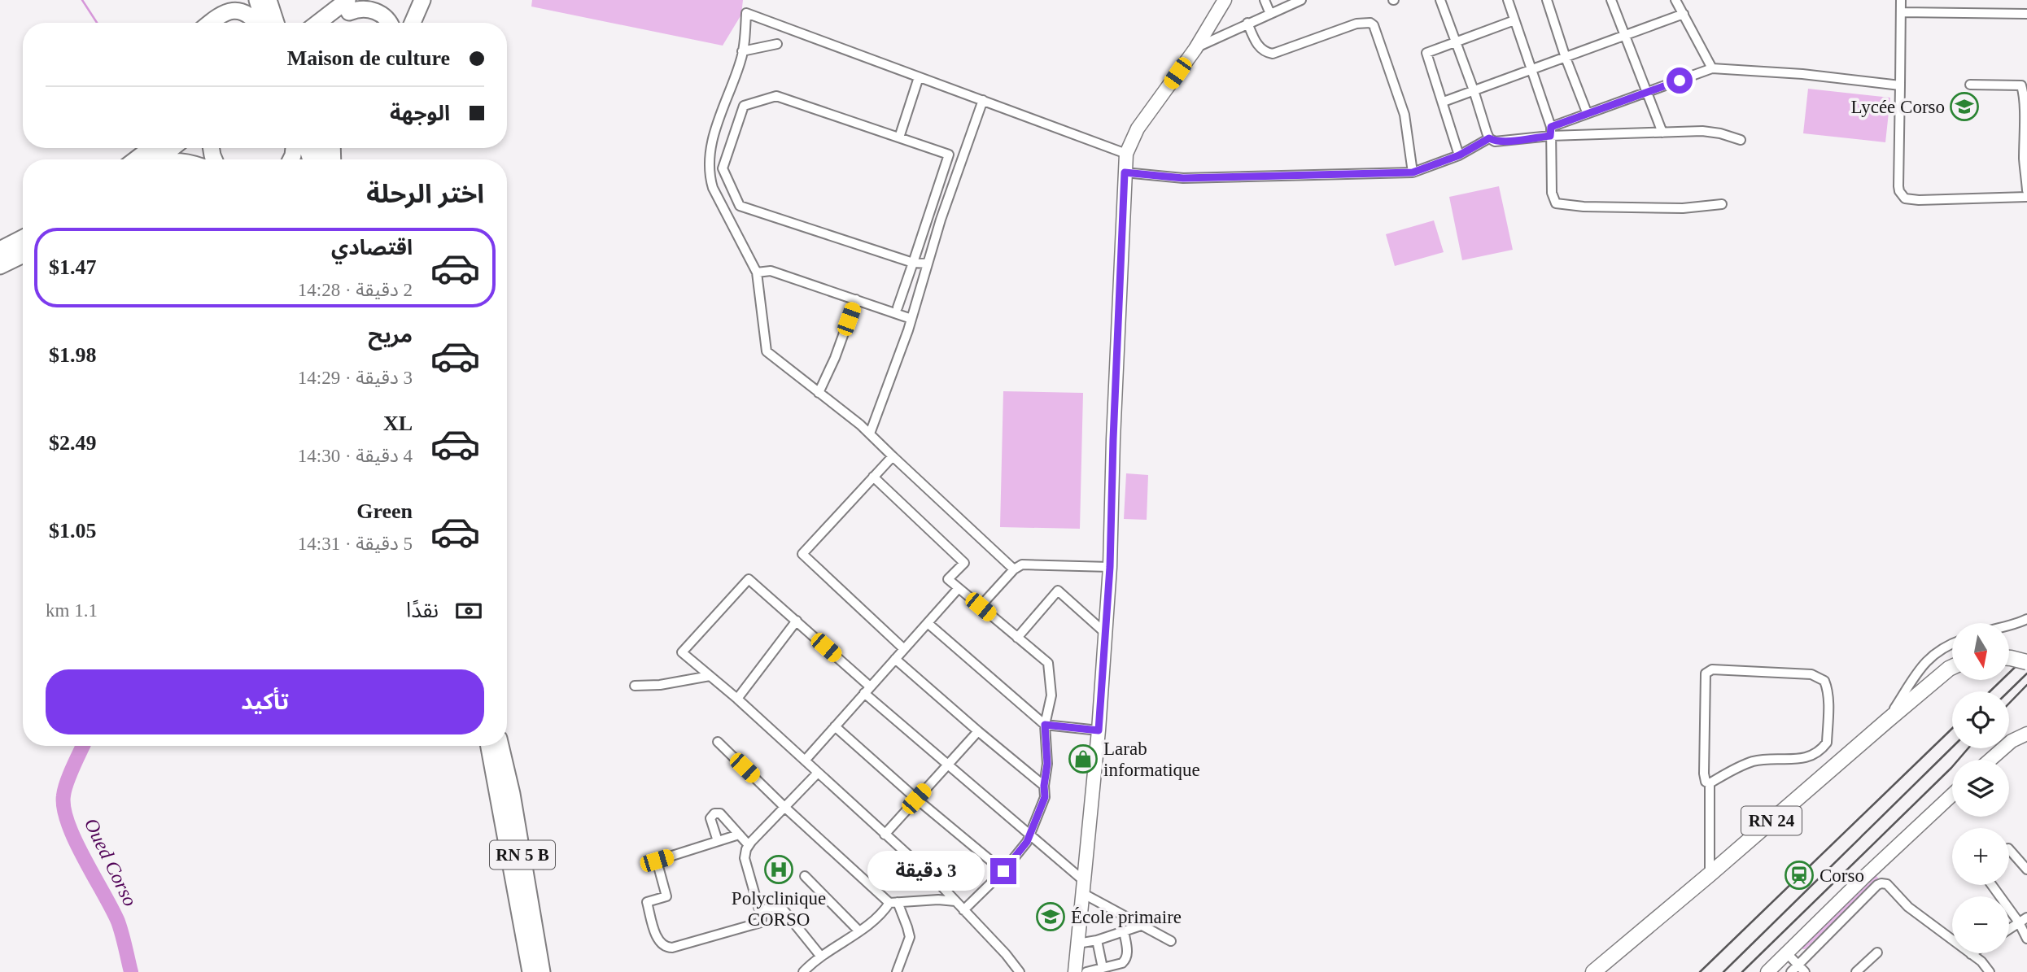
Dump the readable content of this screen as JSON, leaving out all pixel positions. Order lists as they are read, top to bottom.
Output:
{
  "streets": {
    "highway": ["RN 5 B"],
    "main road": ["RN 24"]
  },
  "water": ["Oued Corso"],
  "places": {
    "school or university": ["Lycée Corso", "École primaire"],
    "shop": ["Larab informatique"],
    "hospital": ["Polyclinique CORSO"],
    "station": ["Corso"]
  },
  "north": "bottom",
  "page": {
    "banner": ["Maison de culture", "الوجهة"],
    "heading": "اختر الرحلة",
    "list": [
      {
        "name": "اقتصادي",
        "note": "2 دقيقة · 14:28",
        "value": "$1.47"
      },
      {
        "name": "مريح",
        "note": "3 دقيقة · 14:29",
        "value": "$1.98"
      },
      {
        "name": "XL",
        "note": "4 دقيقة · 14:30",
        "value": "$2.49"
      },
      {
        "name": "Green",
        "note": "5 دقيقة · 14:31",
        "value": "$1.05"
      }
    ],
    "pay": ["نقدًا", "1.1 km"],
    "map_buttons": ["+", "−"],
    "buttons": "تأكيد",
    "bubble": "3 دقيقة"
  }
}
